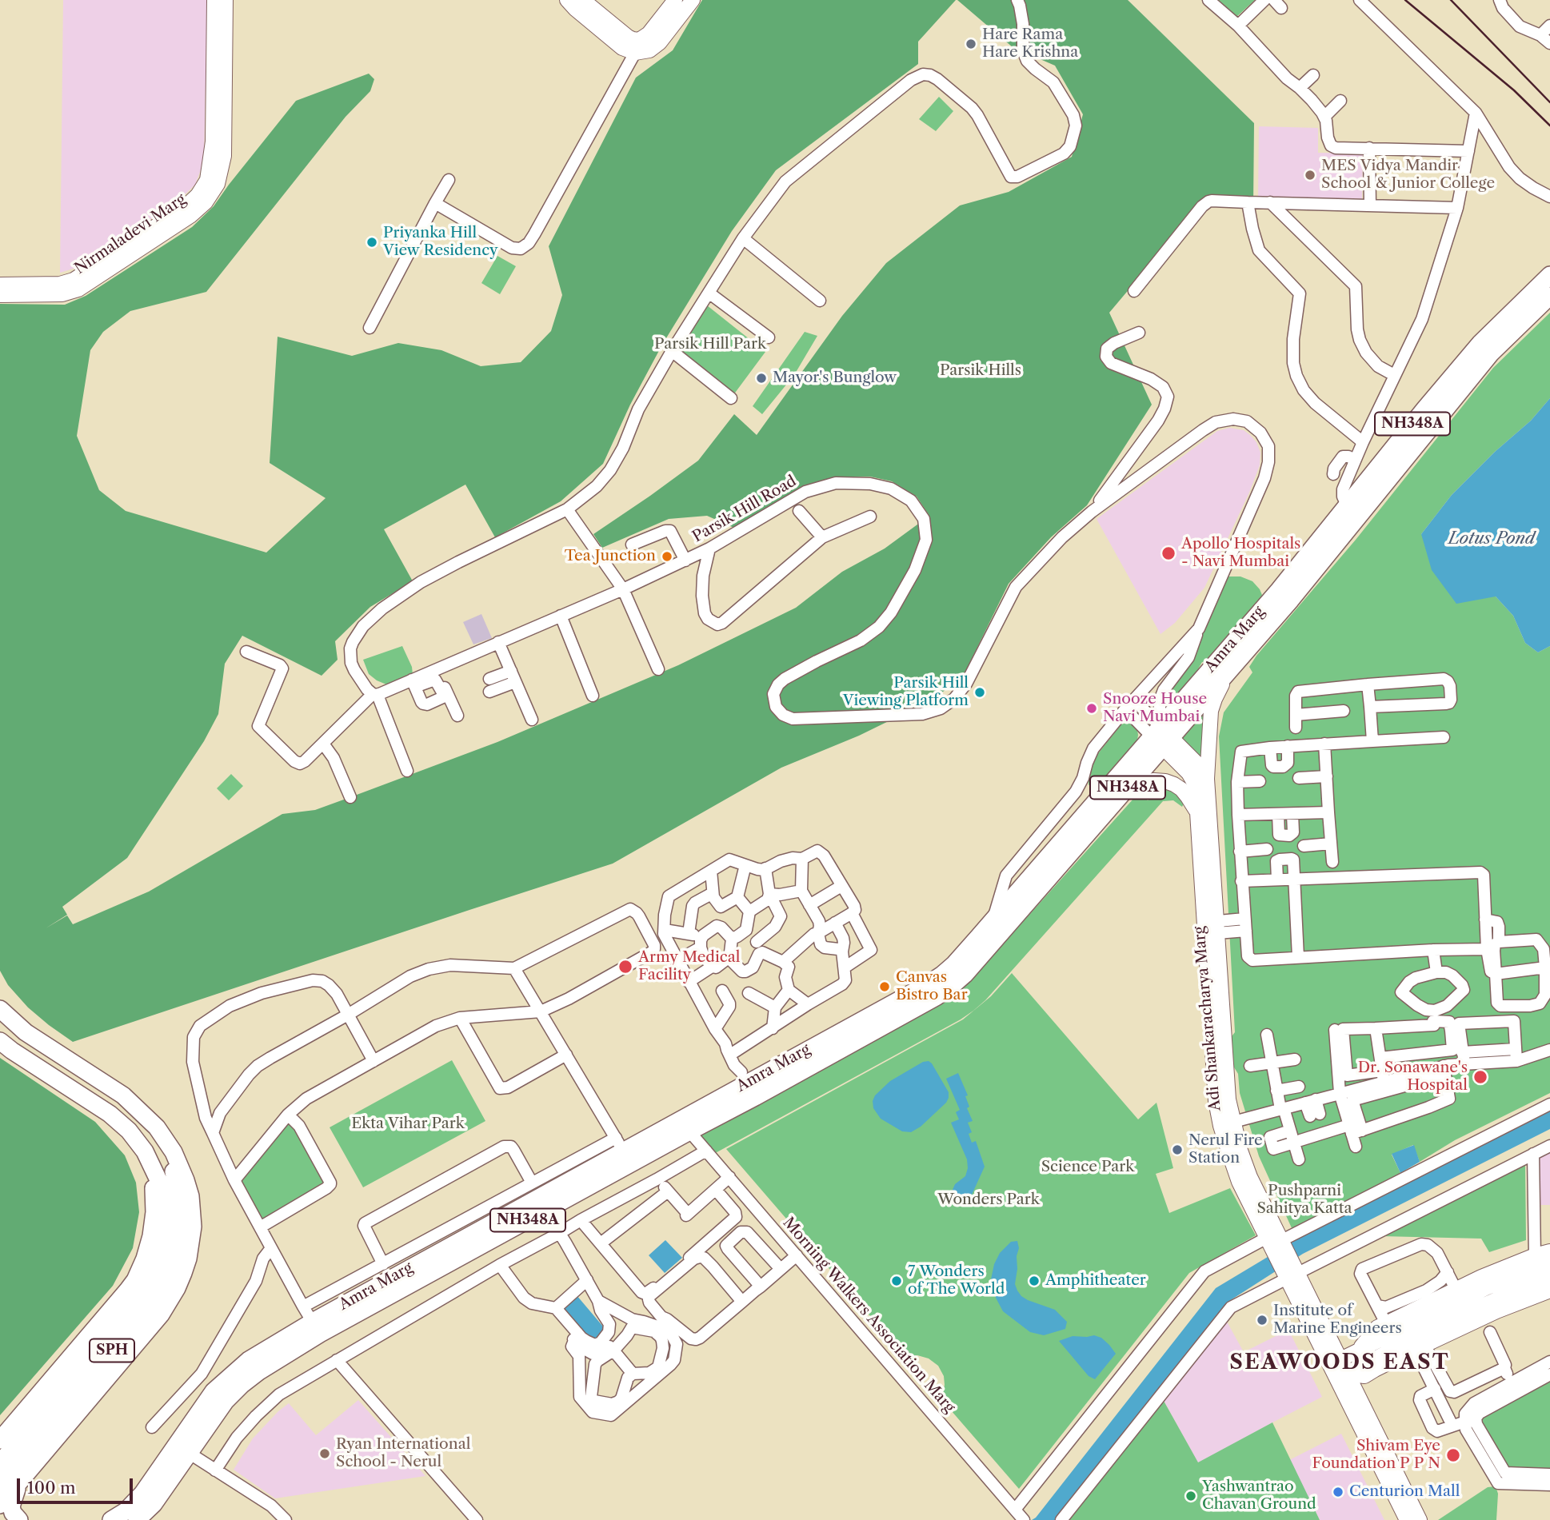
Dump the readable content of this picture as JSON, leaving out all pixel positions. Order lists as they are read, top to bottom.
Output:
{
  "streets": {
    "highway": ["NH348A", "Amra Marg", "SPH"],
    "main road": ["Nirmaladevi Marg", "Adi Shankaracharya Marg"],
    "street": ["Parsik Hill Road", "Morning Walkers Association Marg"]
  },
  "crossings": [
    ["NH348A", "Amra Marg"],
    ["Parsik Hill Road", "Amra Marg"],
    ["Amra Marg", "Adi Shankaracharya Marg"],
    ["Amra Marg", "Morning Walkers Association Marg"]
  ],
  "districts": ["SEAWOODS EAST"],
  "water": ["Lotus Pond"],
  "parks": [
    "Parsik Hill Park",
    "Parsik Hills",
    "Ekta Vihar Park",
    "Science Park",
    "Pushparni Sahitya Katta",
    "Wonders Park"
  ],
  "places": [
    "Hare Rama Hare Krishna",
    "MES Vidya Mandir School & Junior College",
    "Priyanka Hill View Residency",
    "Mayor's Bunglow",
    "Apollo Hospitals - Navi Mumbai",
    "Tea Junction",
    "Parsik Hill Viewing Platform",
    "Snooze House Navi Mumbai",
    "Army Medical Facility",
    "Canvas Bistro Bar",
    "Dr. Sonawane's Hospital",
    "Nerul Fire Station",
    "7 Wonders of The World",
    "Amphitheater",
    "Institute of Marine Engineers",
    "Ryan International School - Nerul",
    "Shivam Eye Foundation P P N",
    "Centurion Mall",
    "Yashwantrao Chavan Ground"
  ],
  "scale_bar": "100 m"
}
